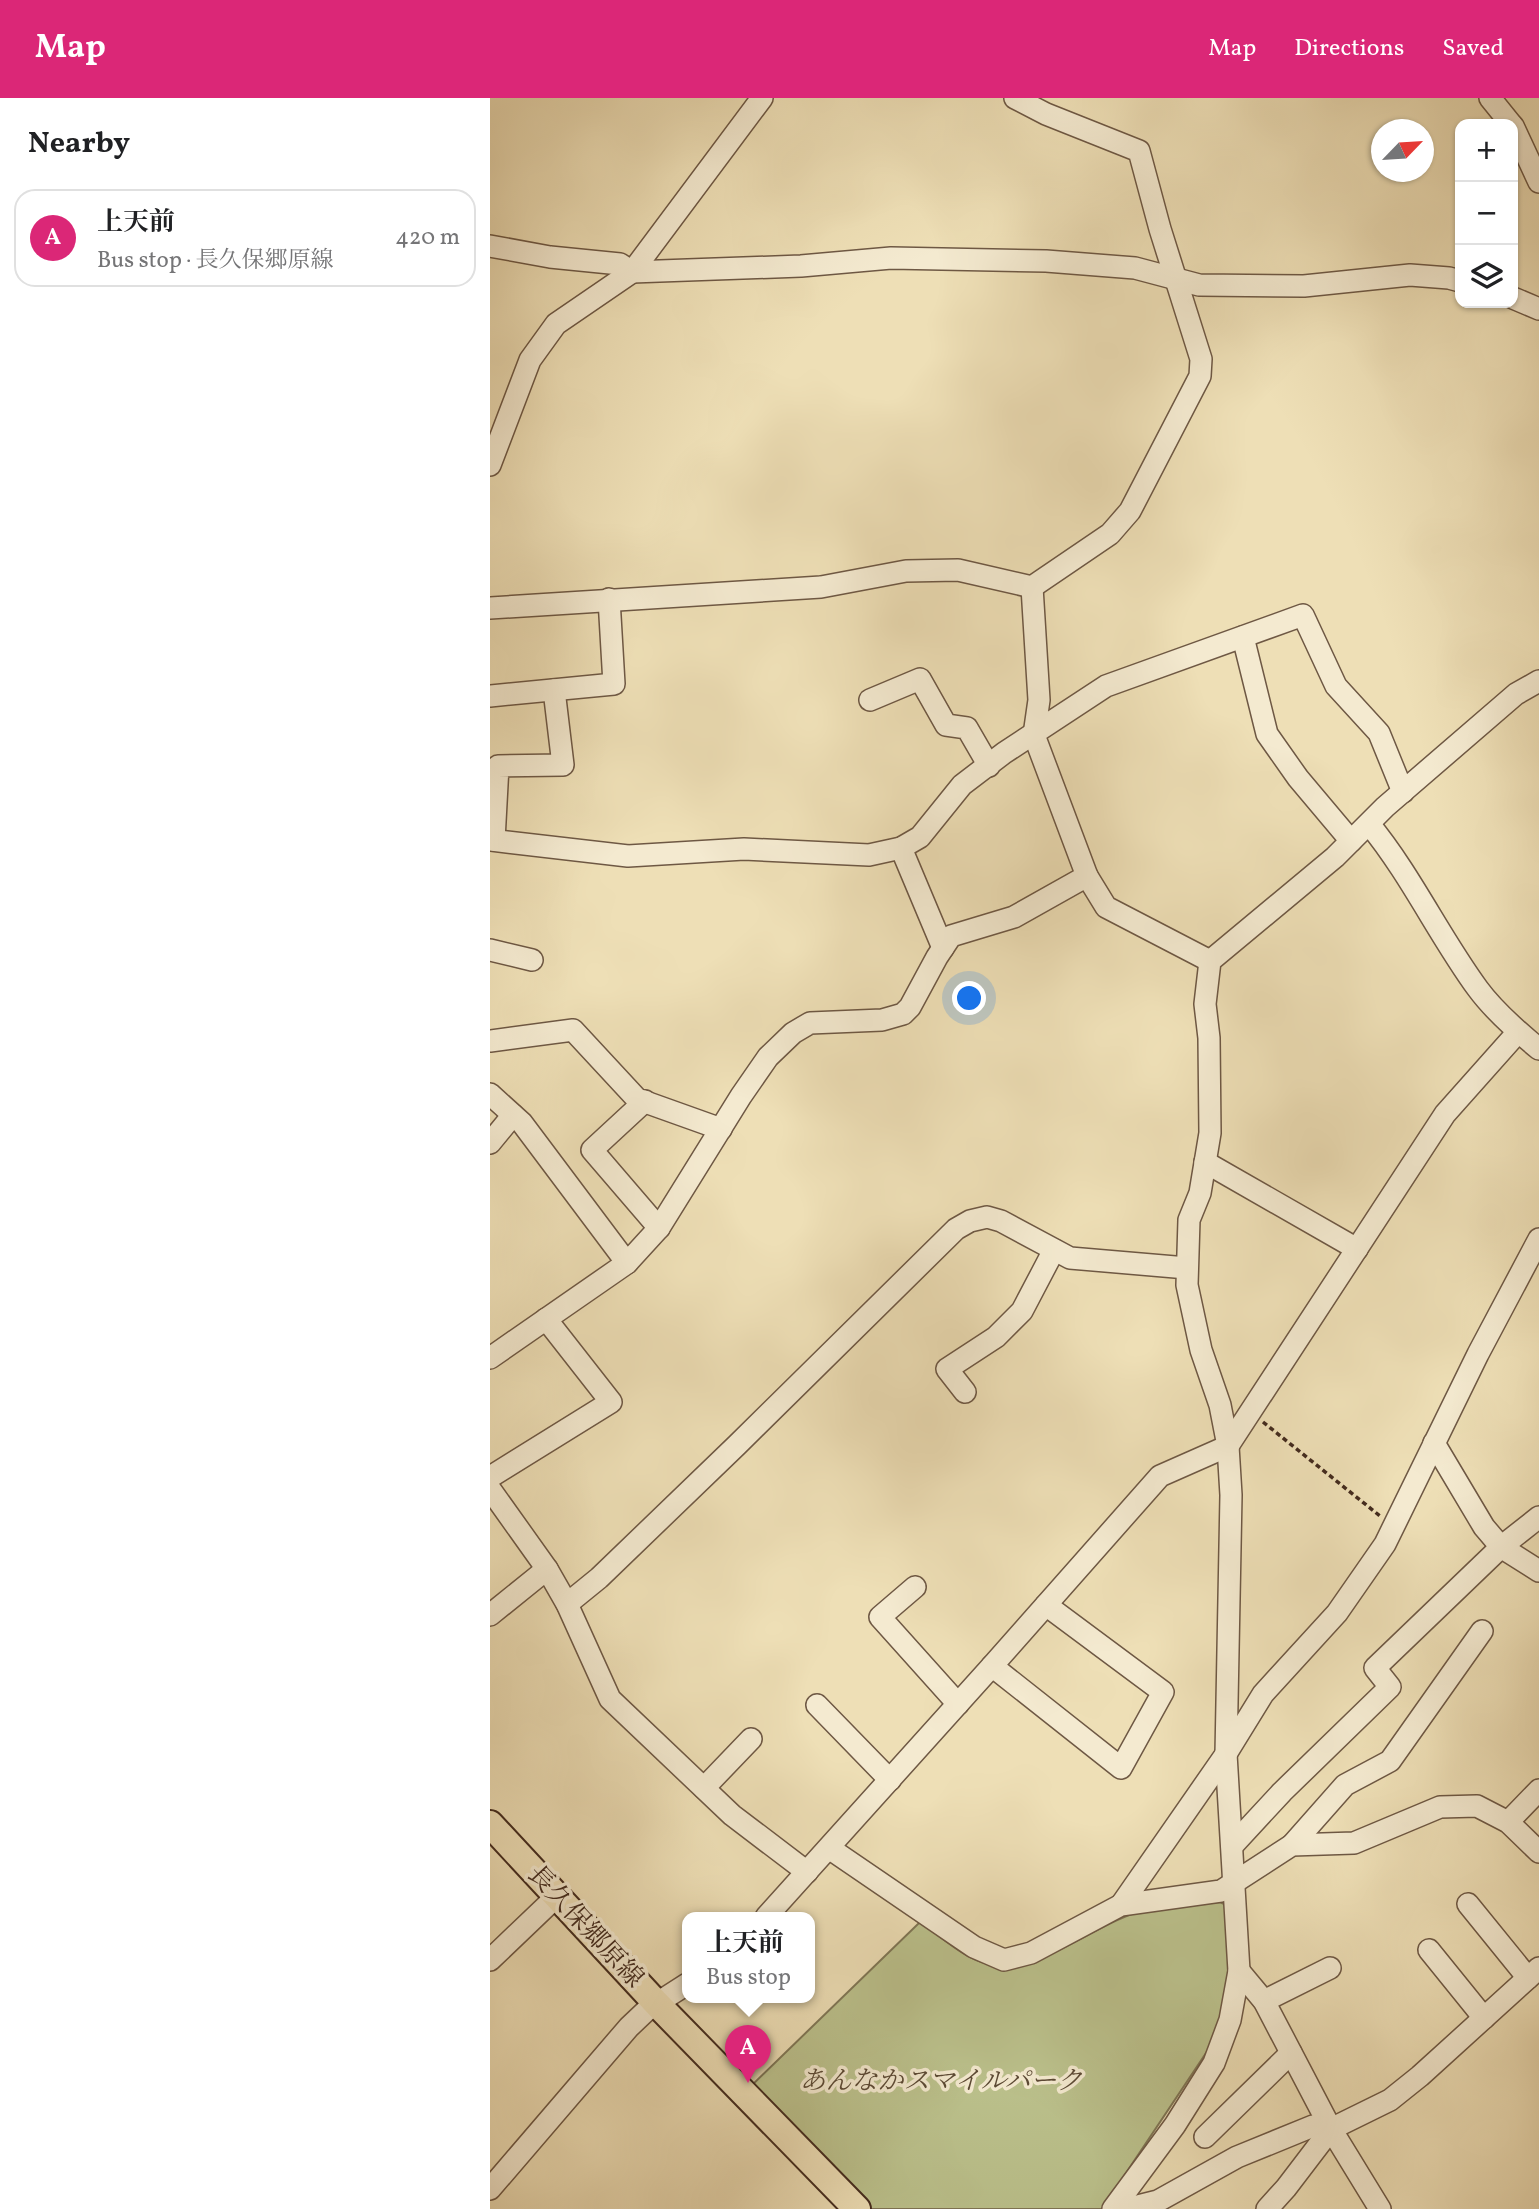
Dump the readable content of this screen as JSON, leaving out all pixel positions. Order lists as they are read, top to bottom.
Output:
{
  "streets": {
    "main road": ["長久保郷原線"]
  },
  "parks": ["あんなかスマイルパーク"],
  "north": "top right",
  "page": {
    "header": "Map",
    "nav": ["Map", "Directions", "Saved"],
    "heading": "Nearby",
    "map_buttons": ["+", "−"],
    "list": [
      {
        "mark": "A",
        "name": "上天前",
        "note": "Bus stop · 長久保郷原線",
        "value": "420 m"
      }
    ],
    "popup": ["上天前", "Bus stop"],
    "pins": "A"
  }
}
